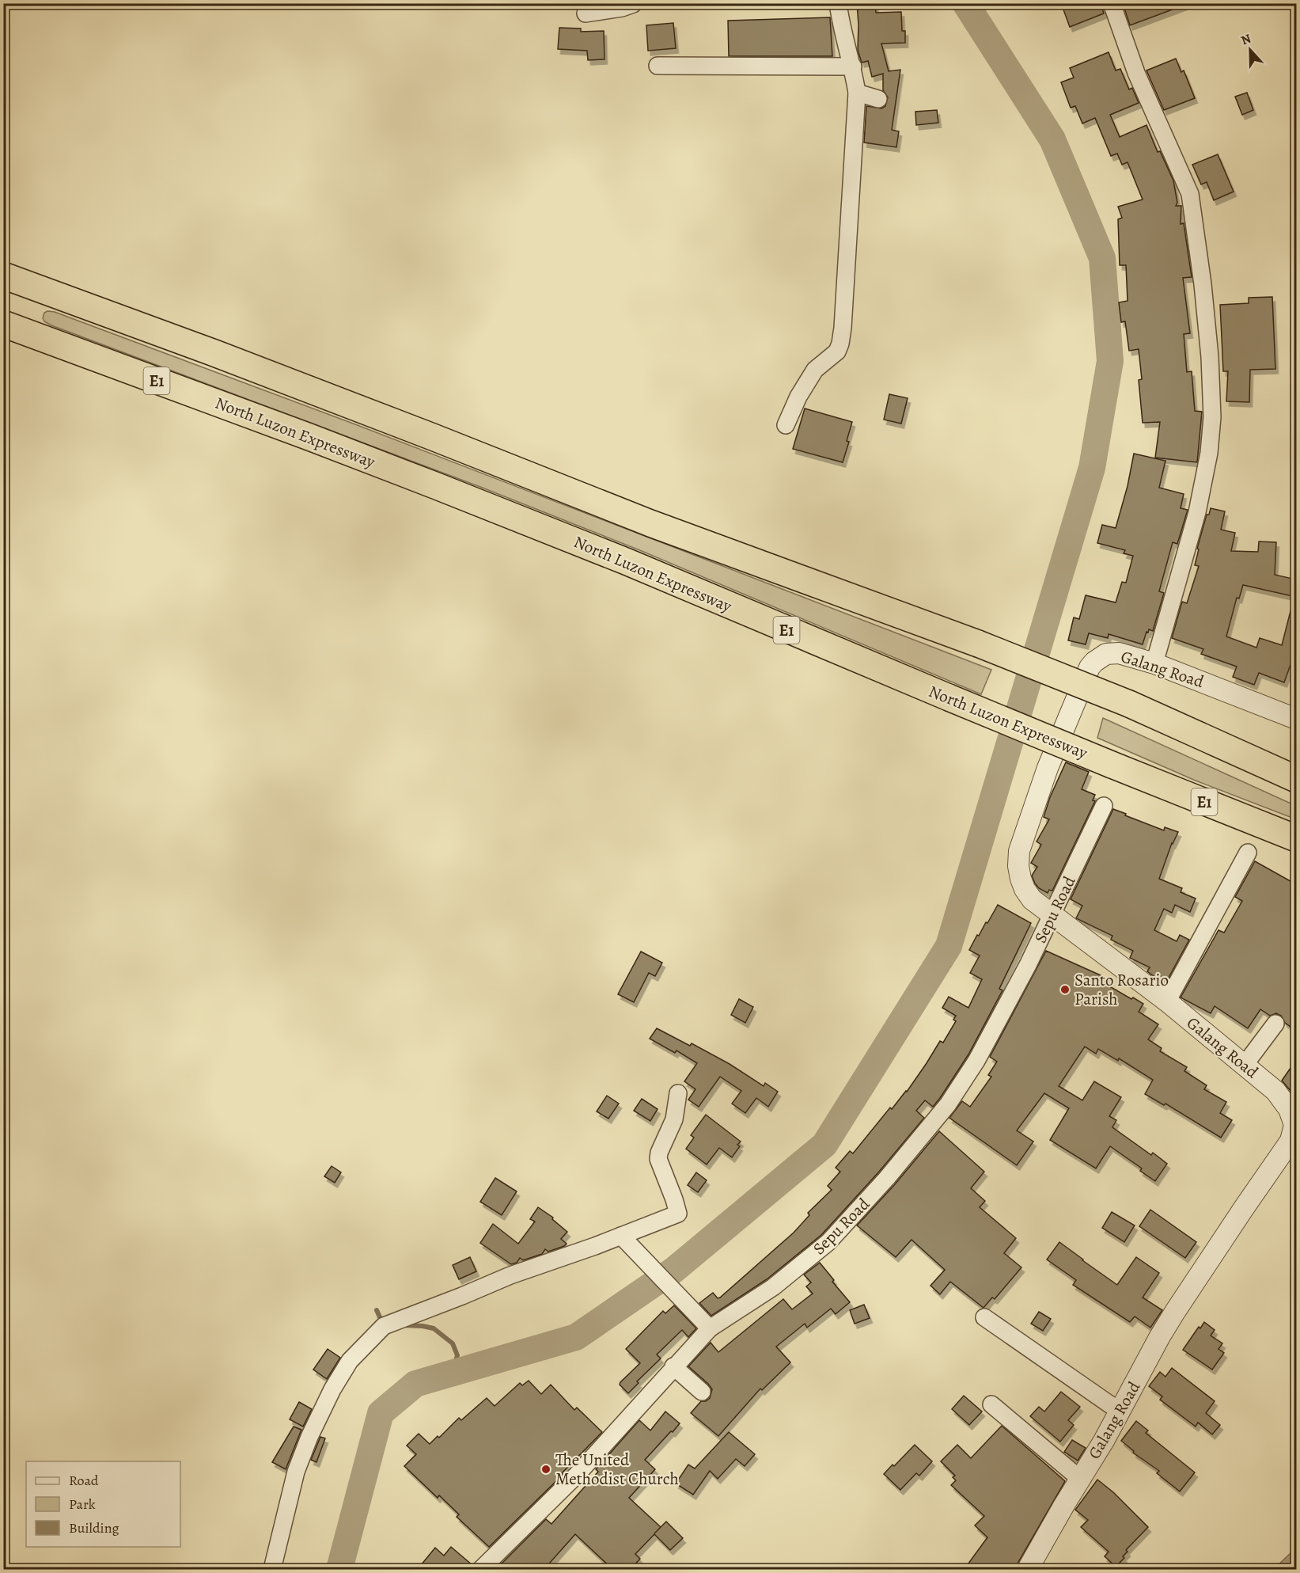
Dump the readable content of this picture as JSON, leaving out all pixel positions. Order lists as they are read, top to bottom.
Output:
{
  "streets": {
    "highway": ["E1", "North Luzon Expressway"],
    "street": ["Galang Road", "Sepu Road"]
  },
  "crossings": [
    ["Galang Road", "Sepu Road"]
  ],
  "places": ["Santo Rosario Parish", "The United Methodist Church"],
  "legend": ["Road", "Park", "Building"],
  "north": "top"
}
